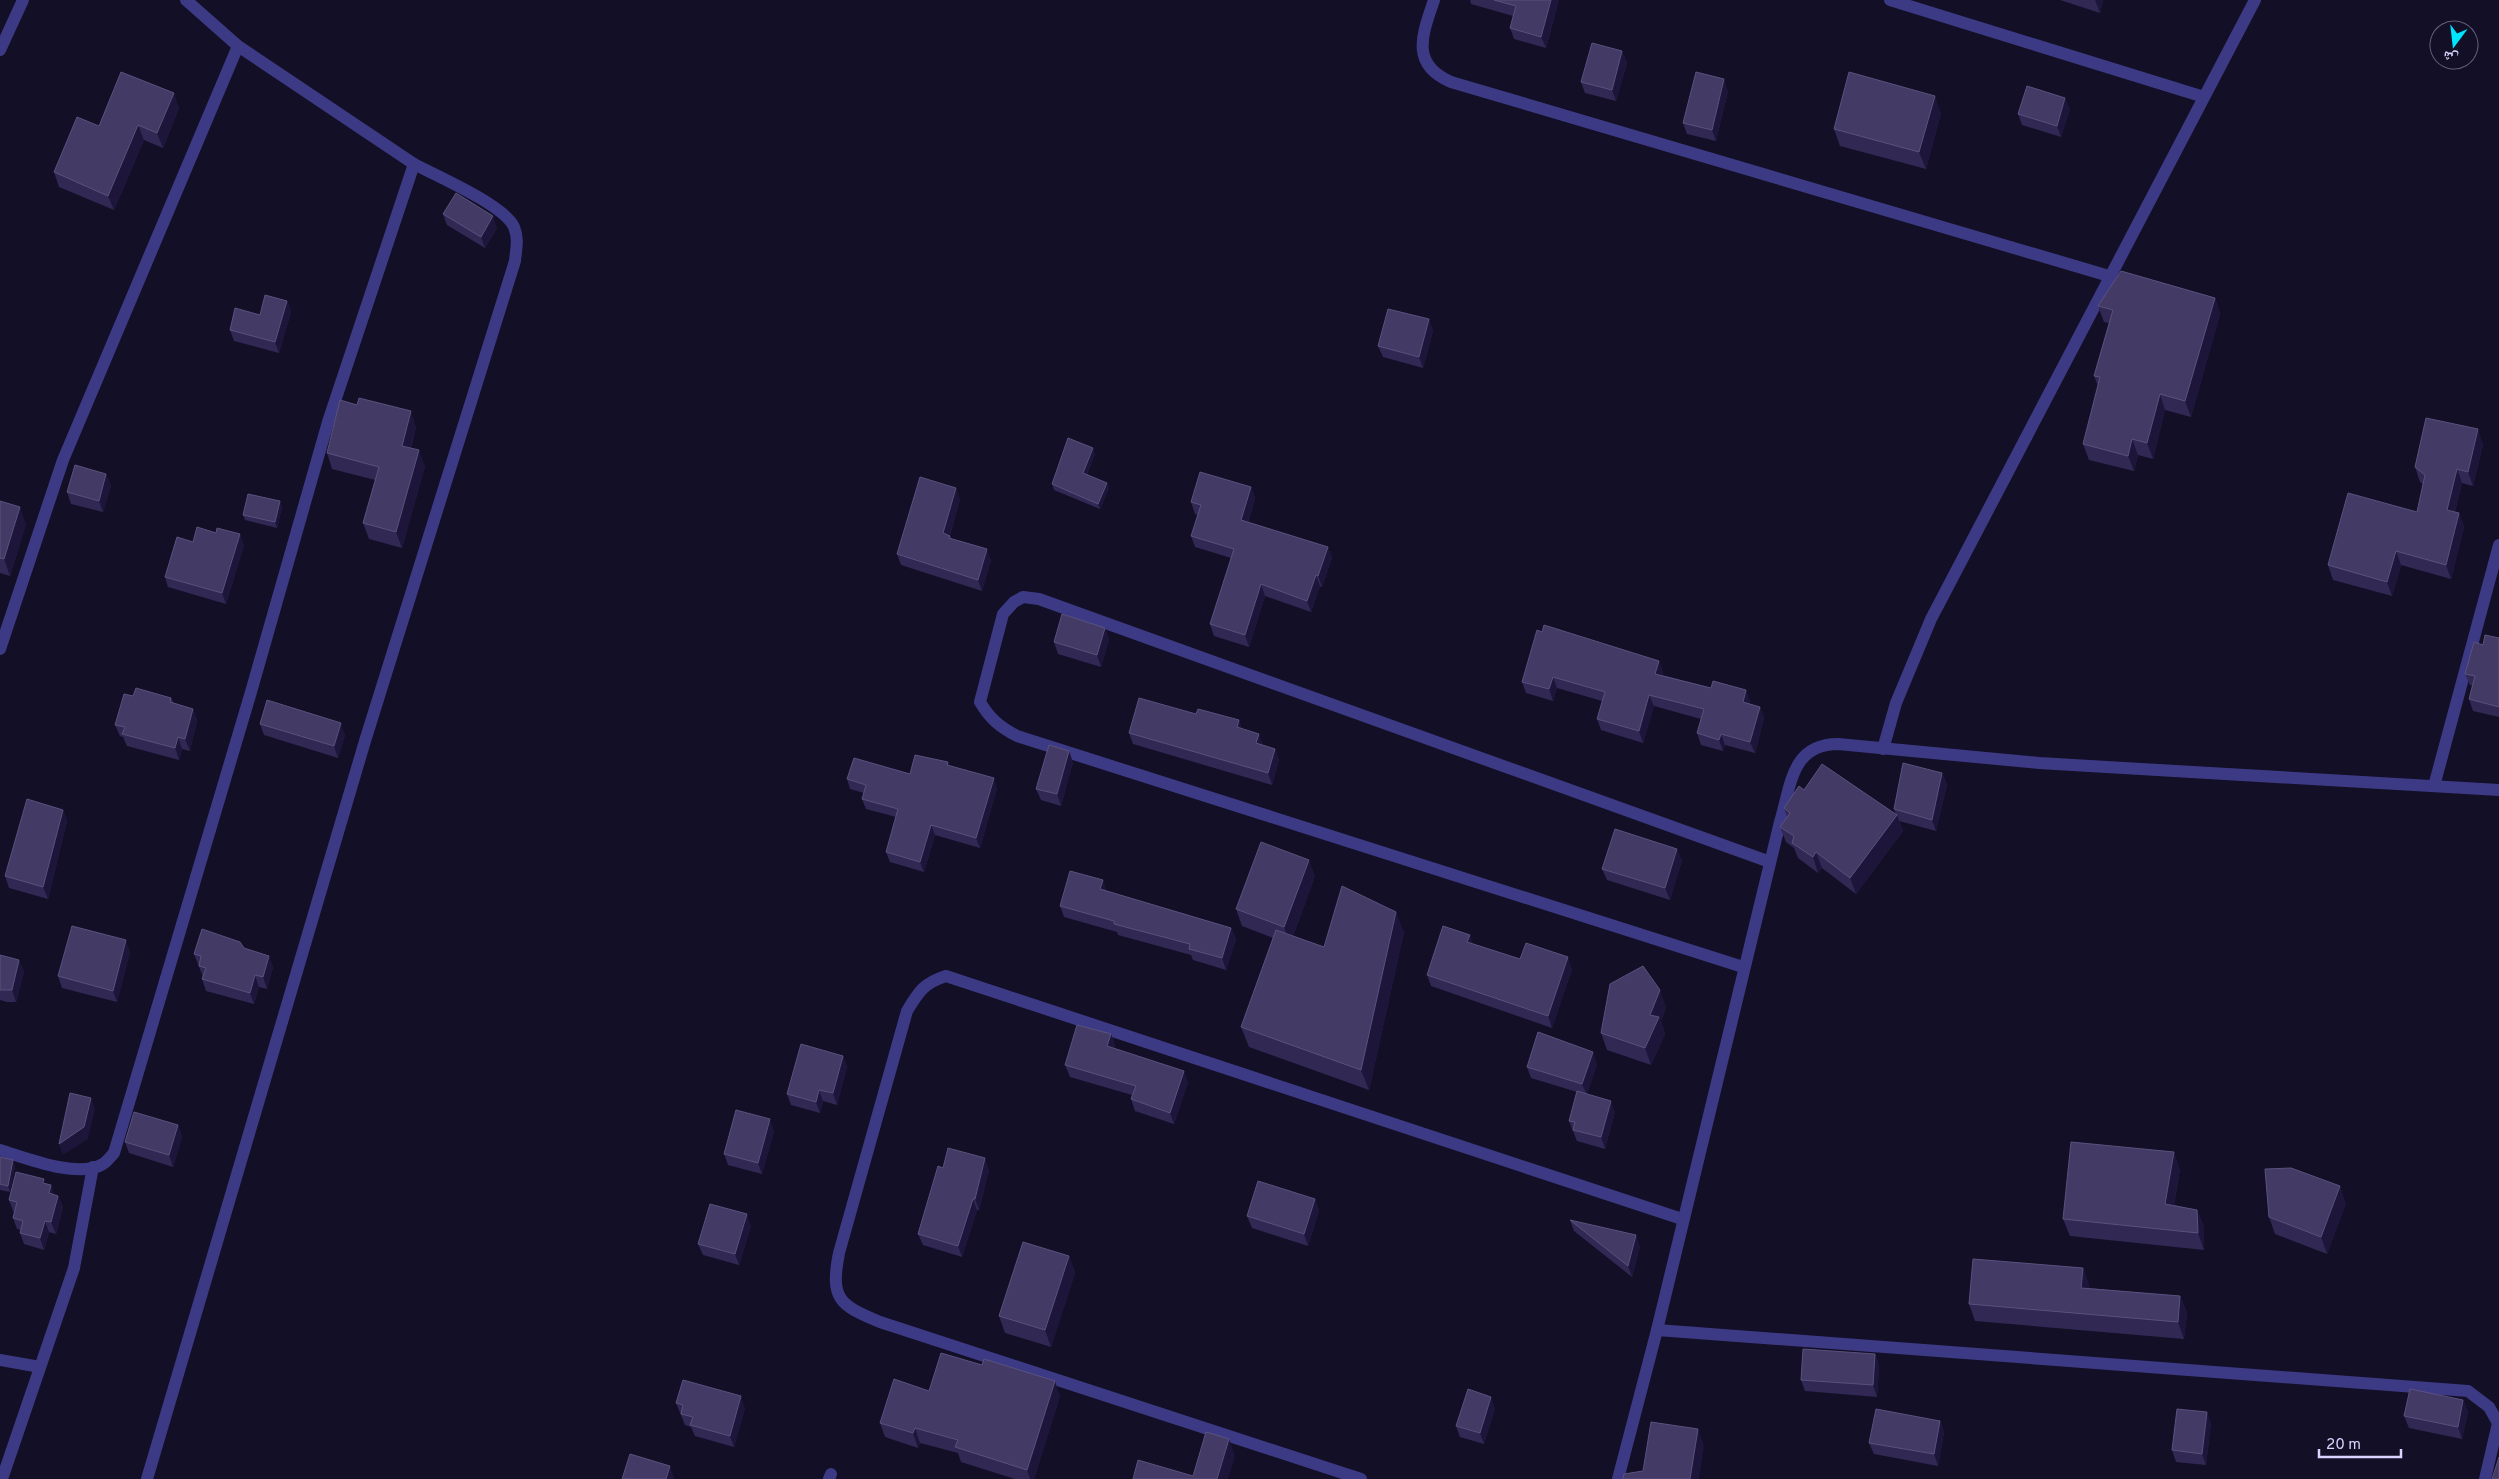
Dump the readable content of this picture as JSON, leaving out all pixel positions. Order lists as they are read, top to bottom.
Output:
{
  "scale_bar": "20 m",
  "north": "bottom"
}
